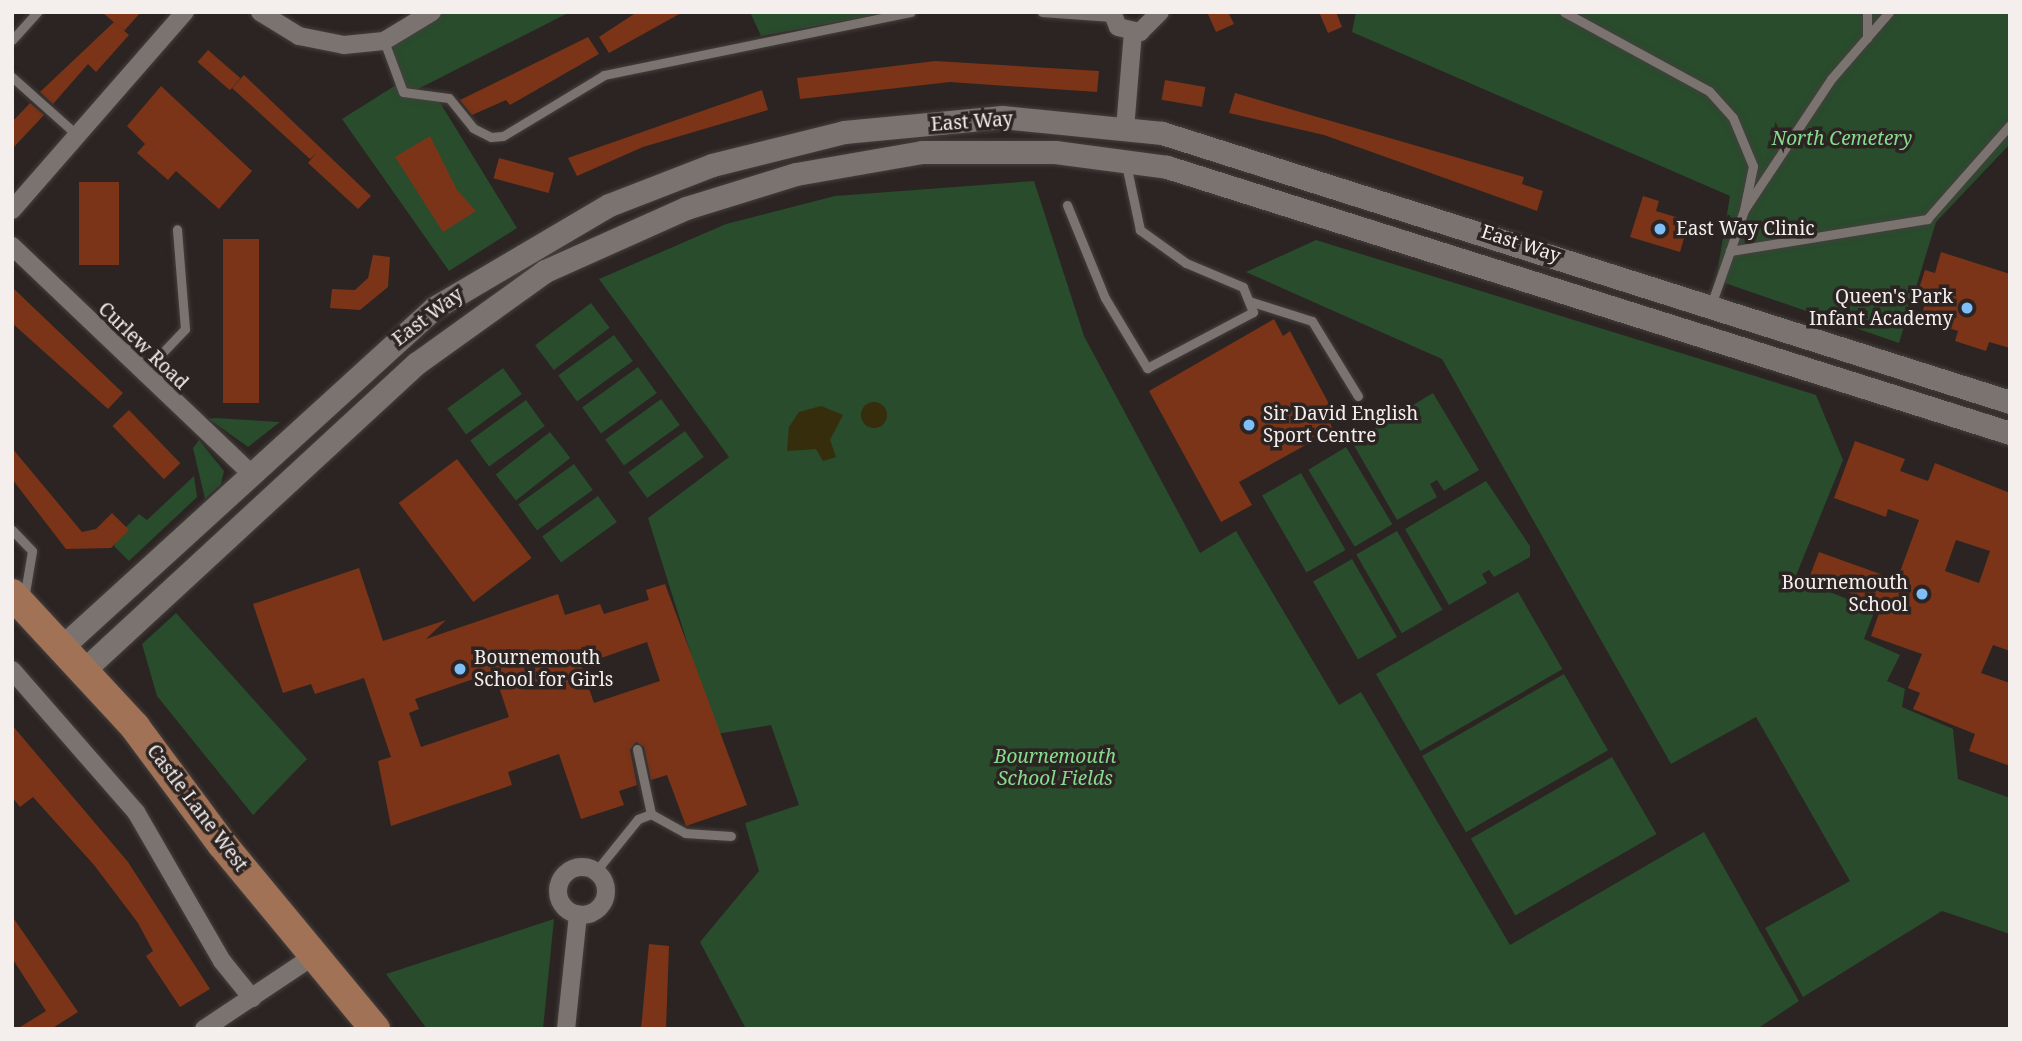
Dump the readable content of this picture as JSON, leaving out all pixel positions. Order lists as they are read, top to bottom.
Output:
{
  "streets": {
    "main road": ["Castle Lane West"],
    "street": ["East Way", "Curlew Road"]
  },
  "crossings": [
    ["East Way", "Curlew Road"],
    ["East Way", "Castle Lane West"]
  ],
  "parks": ["North Cemetery", "Bournemouth School Fields"],
  "places": [
    "East Way Clinic",
    "Queen's Park Infant Academy",
    "Sir David English Sport Centre",
    "Bournemouth School",
    "Bournemouth School for Girls"
  ]
}
